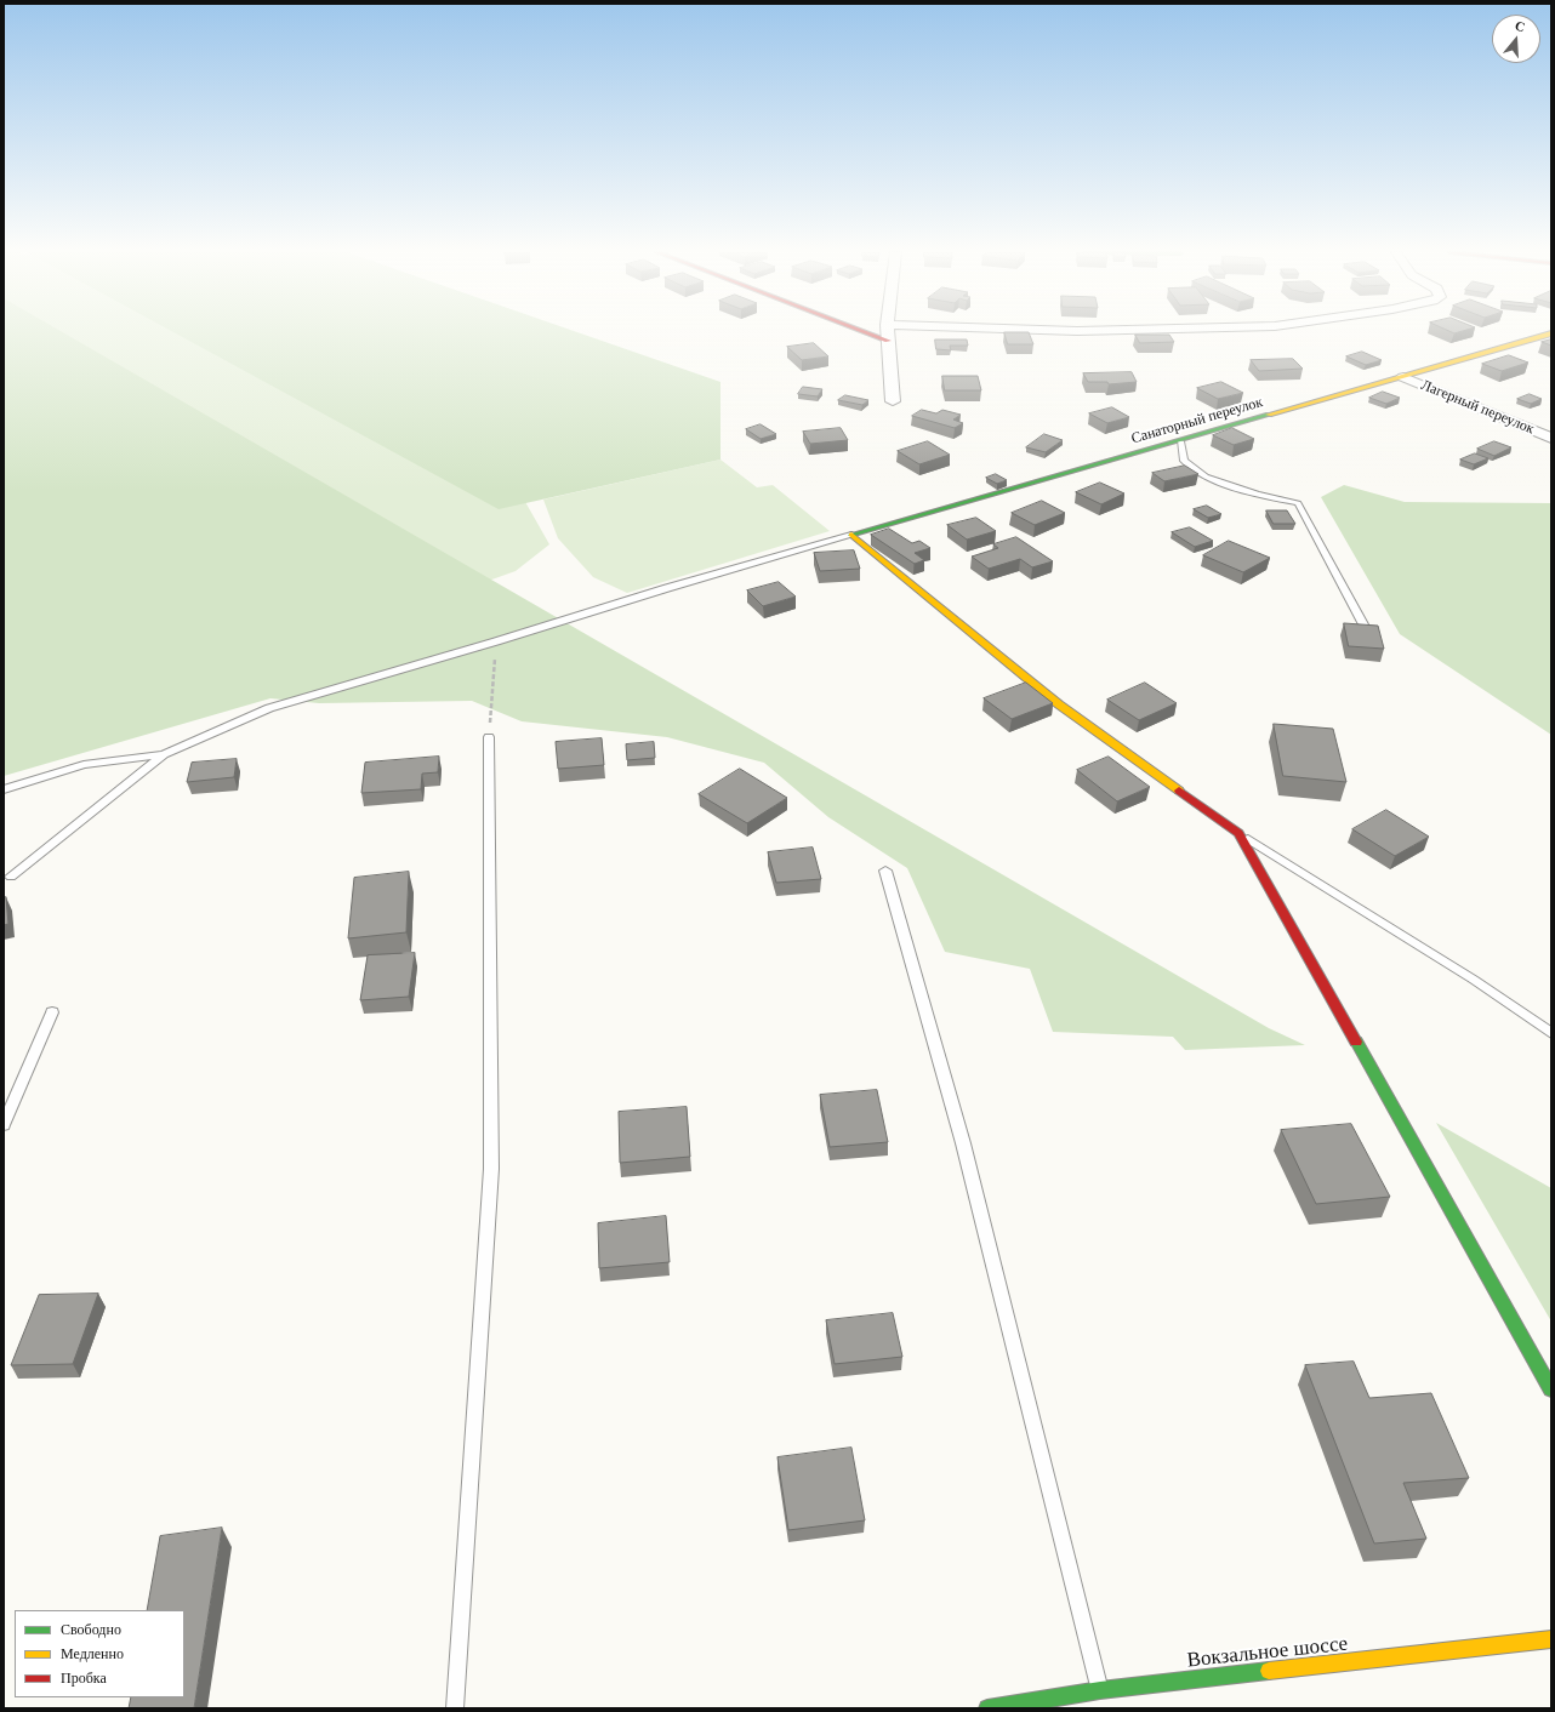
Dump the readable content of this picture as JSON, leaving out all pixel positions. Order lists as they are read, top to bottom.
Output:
{
  "streets": {
    "street": ["Лагерный переулок", "Санаторный переулок", "Вокзальное шоссе"]
  },
  "crossings": [
    ["Лагерный переулок", "Санаторный переулок"]
  ],
  "legend": ["Свободно", "Медленно", "Пробка"],
  "north": "top"
}
